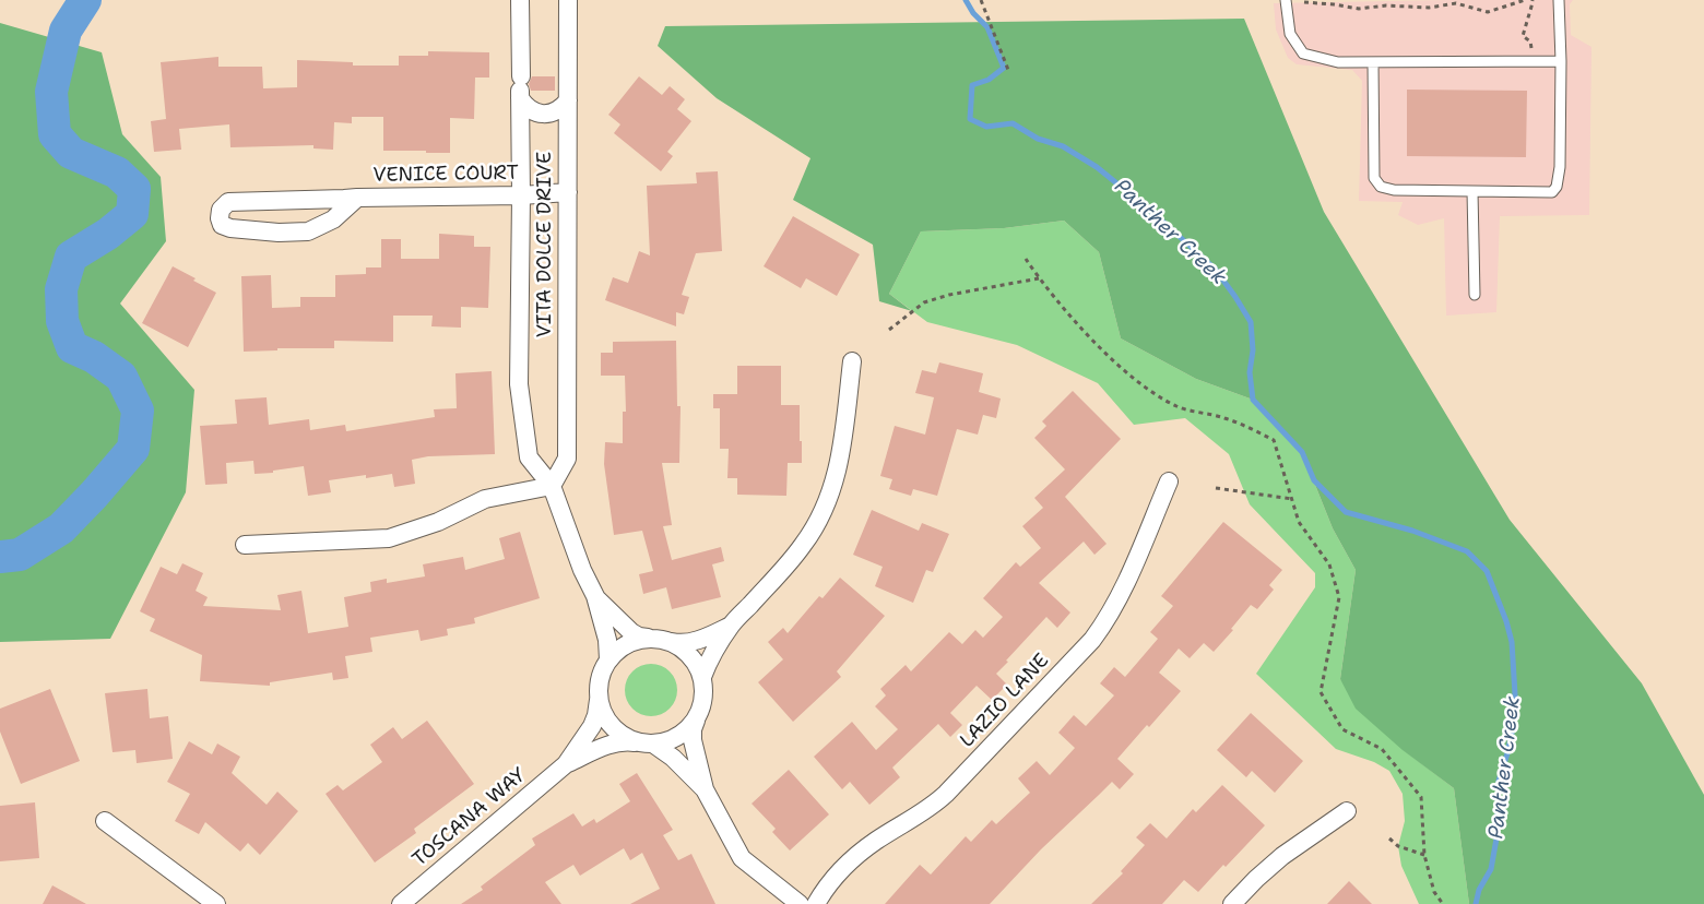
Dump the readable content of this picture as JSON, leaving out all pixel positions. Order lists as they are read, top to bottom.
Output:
{
  "streets": {
    "street": [
      "VENICE COURT",
      "VITA DOLCE DRIVE",
      "LAZIO LANE",
      "TOSCANA WAY"
    ]
  },
  "crossings": [
    ["VENICE COURT", "VITA DOLCE DRIVE"],
    ["VITA DOLCE DRIVE", "TOSCANA WAY"]
  ],
  "water": ["Panther Creek"]
}
